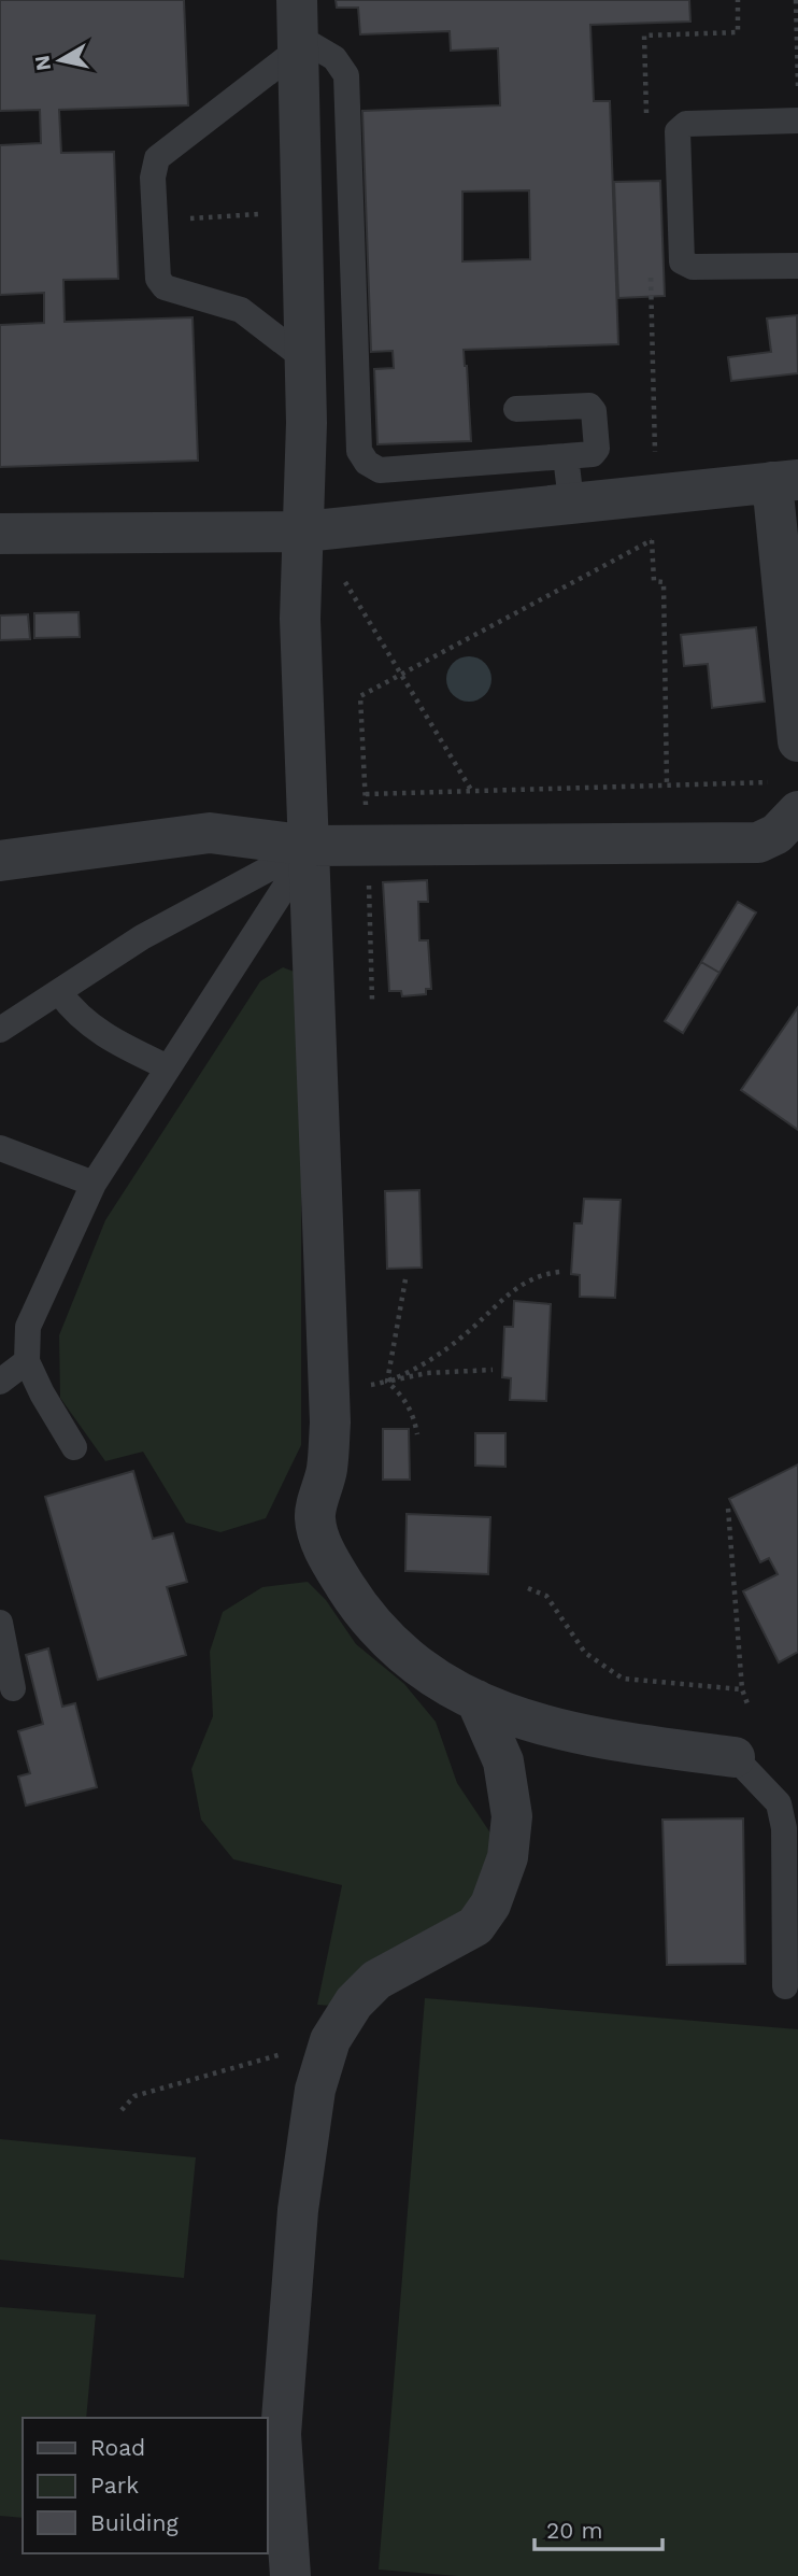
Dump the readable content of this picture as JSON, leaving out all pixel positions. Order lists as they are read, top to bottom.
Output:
{
  "legend": ["Road", "Park", "Building"],
  "scale_bar": "20 m",
  "north": "left"
}
